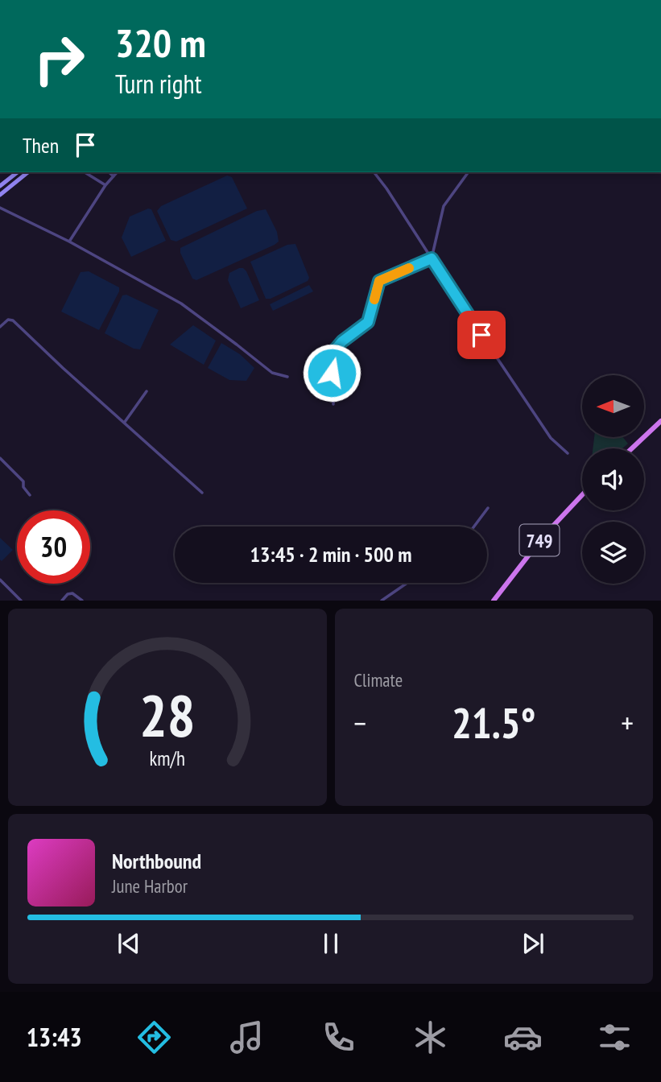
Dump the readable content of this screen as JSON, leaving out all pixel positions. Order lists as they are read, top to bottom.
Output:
{
  "streets": {
    "main road": ["749"]
  },
  "north": "left",
  "page": {
    "turn": ["320 m", "Turn right"],
    "then": "Then",
    "limit": "30",
    "trip": "13:45 · 2 min · 500 m",
    "tile": "Climate",
    "heat": ["−", "21.5°", "+"],
    "song": ["Northbound", "June Harbor"],
    "tabs": "13:43",
    "gauge": ["28", "km/h"]
  }
}
